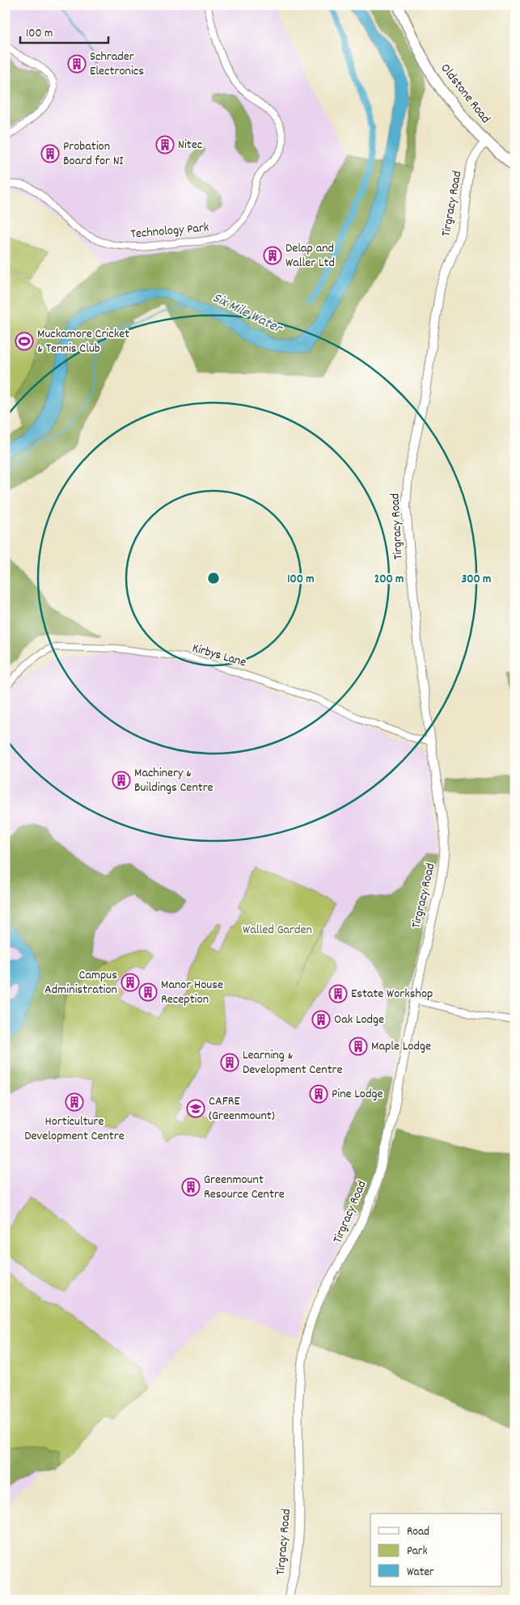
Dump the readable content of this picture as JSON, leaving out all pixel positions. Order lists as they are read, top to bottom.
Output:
{
  "streets": {
    "highway": ["Oldstone Road"],
    "street": ["Tirgracy Road", "Technology Park", "Kirbys Lane"]
  },
  "crossings": [
    ["Oldstone Road", "Tirgracy Road"],
    ["Tirgracy Road", "Kirbys Lane"]
  ],
  "water": ["Six Mile Water"],
  "parks": ["Walled Garden"],
  "places": {
    "building": [
      "Schrader Electronics",
      "Nitec",
      "Probation Board for NI",
      "Delap and Waller Ltd",
      "Machinery & Buildings Centre",
      "Campus Administration",
      "Manor House Reception",
      "Estate Workshop",
      "Oak Lodge",
      "Maple Lodge",
      "Learning & Development Centre",
      "Pine Lodge",
      "Horticulture Development Centre",
      "Greenmount Resource Centre"
    ],
    "sports": ["Muckamore Cricket & Tennis Club"],
    "school or university": ["CAFRE (Greenmount)"]
  },
  "legend": ["Road", "Park", "Water"],
  "scale_bar": "100 m",
  "rings": ["100 m", "200 m", "300 m"]
}
